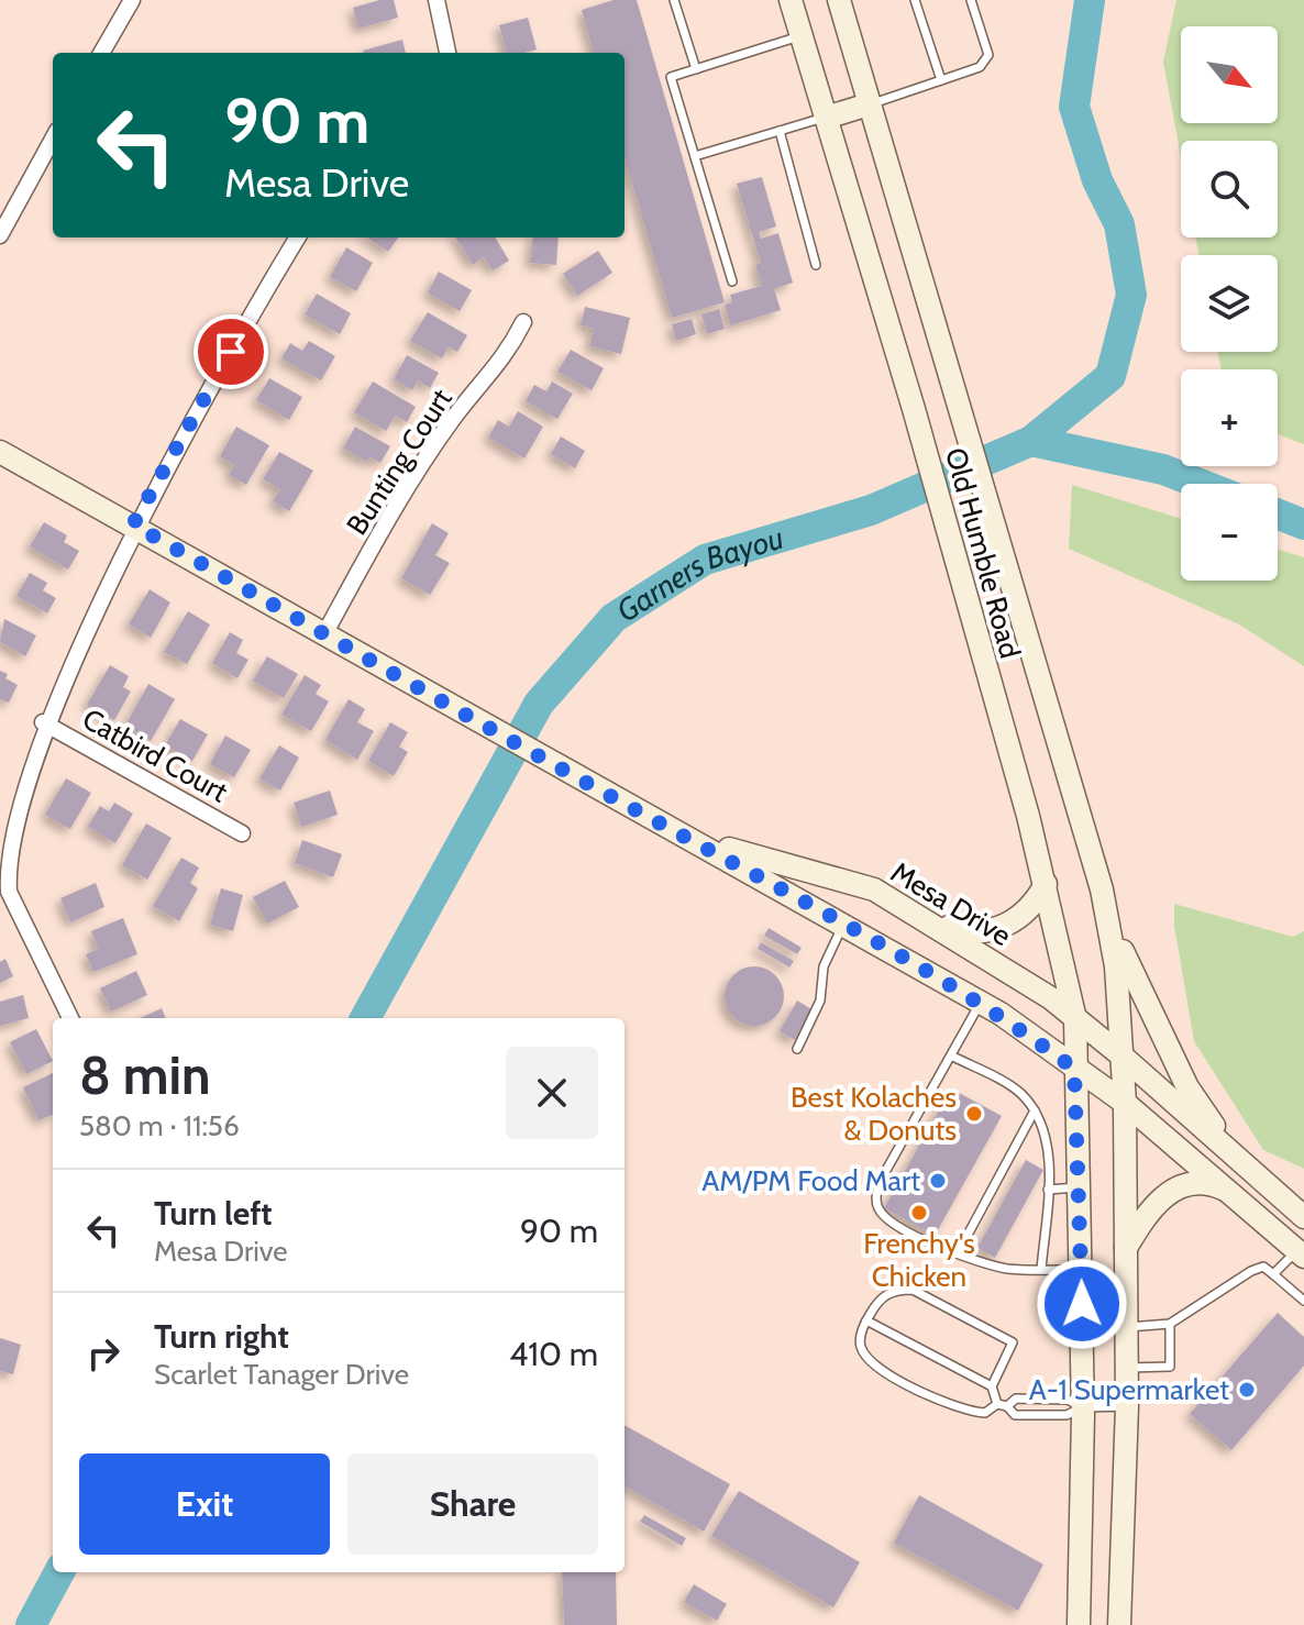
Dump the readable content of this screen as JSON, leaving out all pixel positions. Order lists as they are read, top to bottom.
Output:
{
  "streets": {
    "main road": ["Old Humble Road", "Mesa Drive"],
    "street": ["Bunting Court", "Catbird Court"]
  },
  "crossings": [
    ["Bunting Court", "Mesa Drive"],
    ["Old Humble Road", "Mesa Drive"]
  ],
  "water": ["Garners Bayou"],
  "places": [
    "Best Kolaches & Donuts",
    "AM/PM Food Mart",
    "Frenchy's Chicken",
    "A-1 Supermarket"
  ],
  "north": "bottom right",
  "page": {
    "map_buttons": ["+", "−"],
    "turn": ["90 m", "Mesa Drive"],
    "heading": ["8 min", "580 m · 11:56"],
    "list": [
      {
        "name": "Turn left",
        "note": "Mesa Drive",
        "value": "90 m"
      },
      {
        "name": "Turn right",
        "note": "Scarlet Tanager Drive",
        "value": "410 m"
      }
    ],
    "buttons": ["Exit", "Share"]
  }
}
